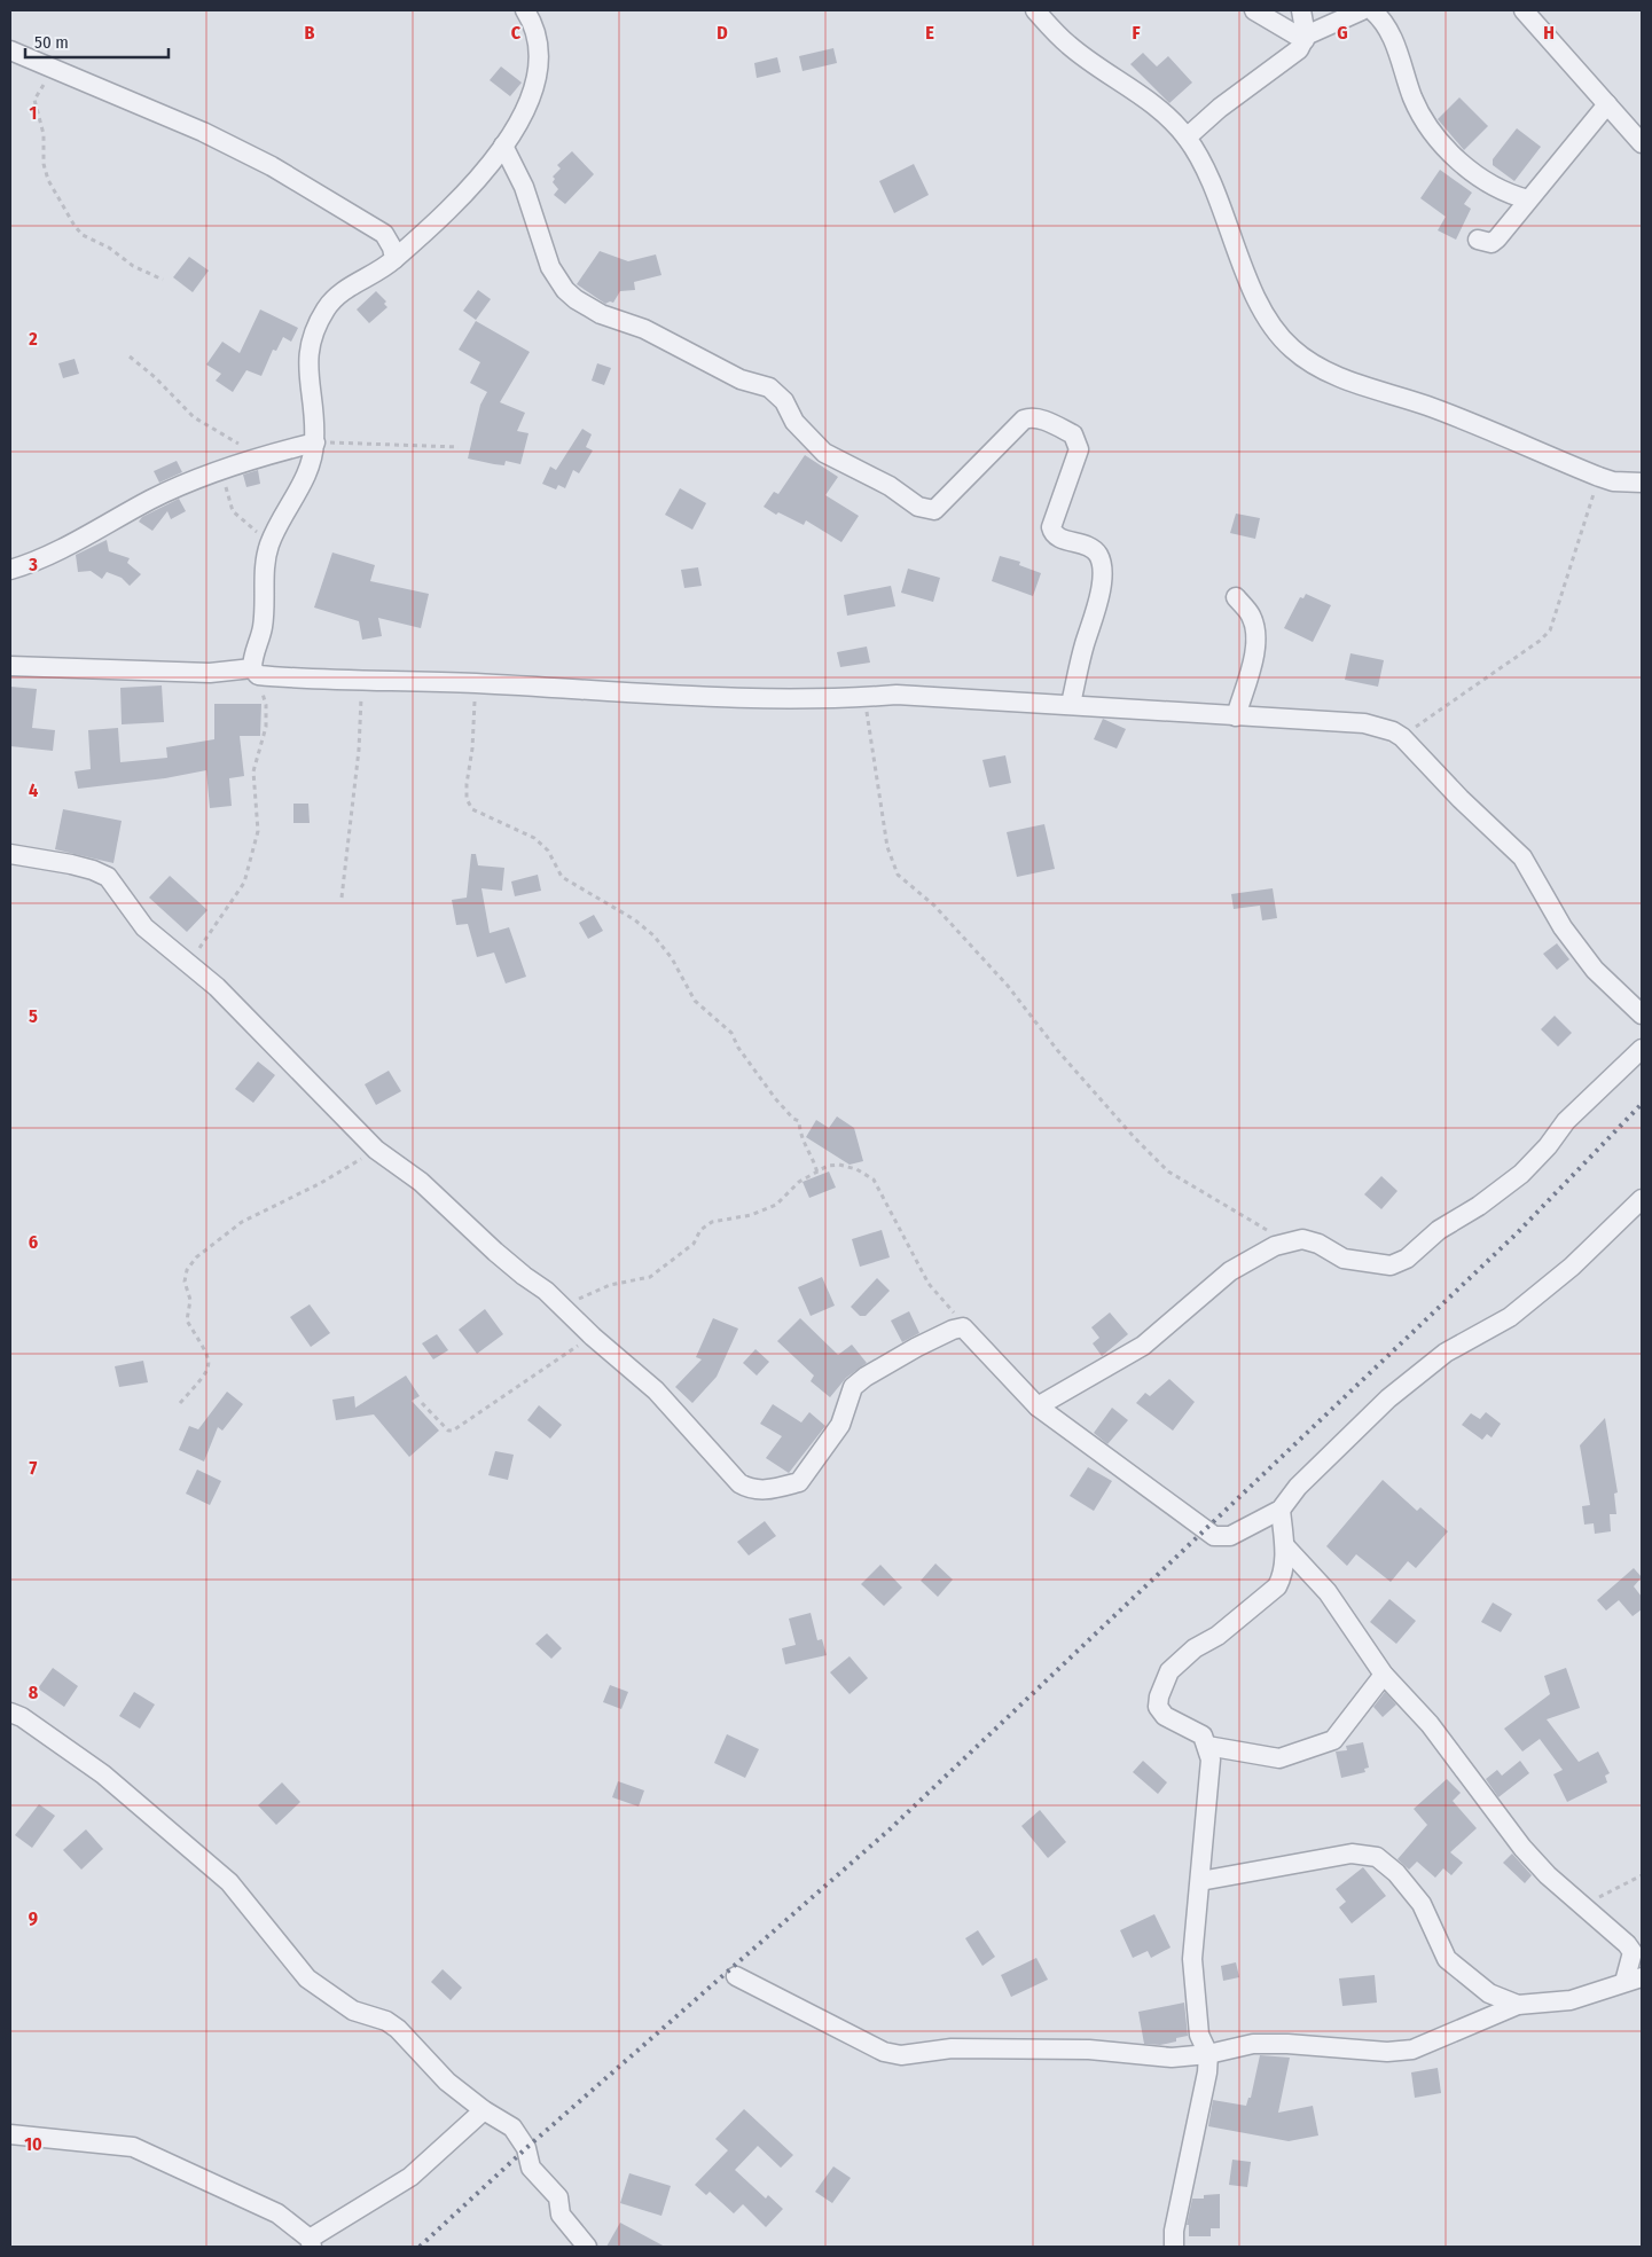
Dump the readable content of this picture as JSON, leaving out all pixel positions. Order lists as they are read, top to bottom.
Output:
{
  "scale_bar": "50 m",
  "grid": {
    "columns": [
      "B",
      "C",
      "D",
      "E",
      "F",
      "G",
      "H"
    ],
    "rows": [
      "1",
      "2",
      "3",
      "4",
      "5",
      "6",
      "7",
      "8",
      "9",
      "10"
    ]
  }
}
